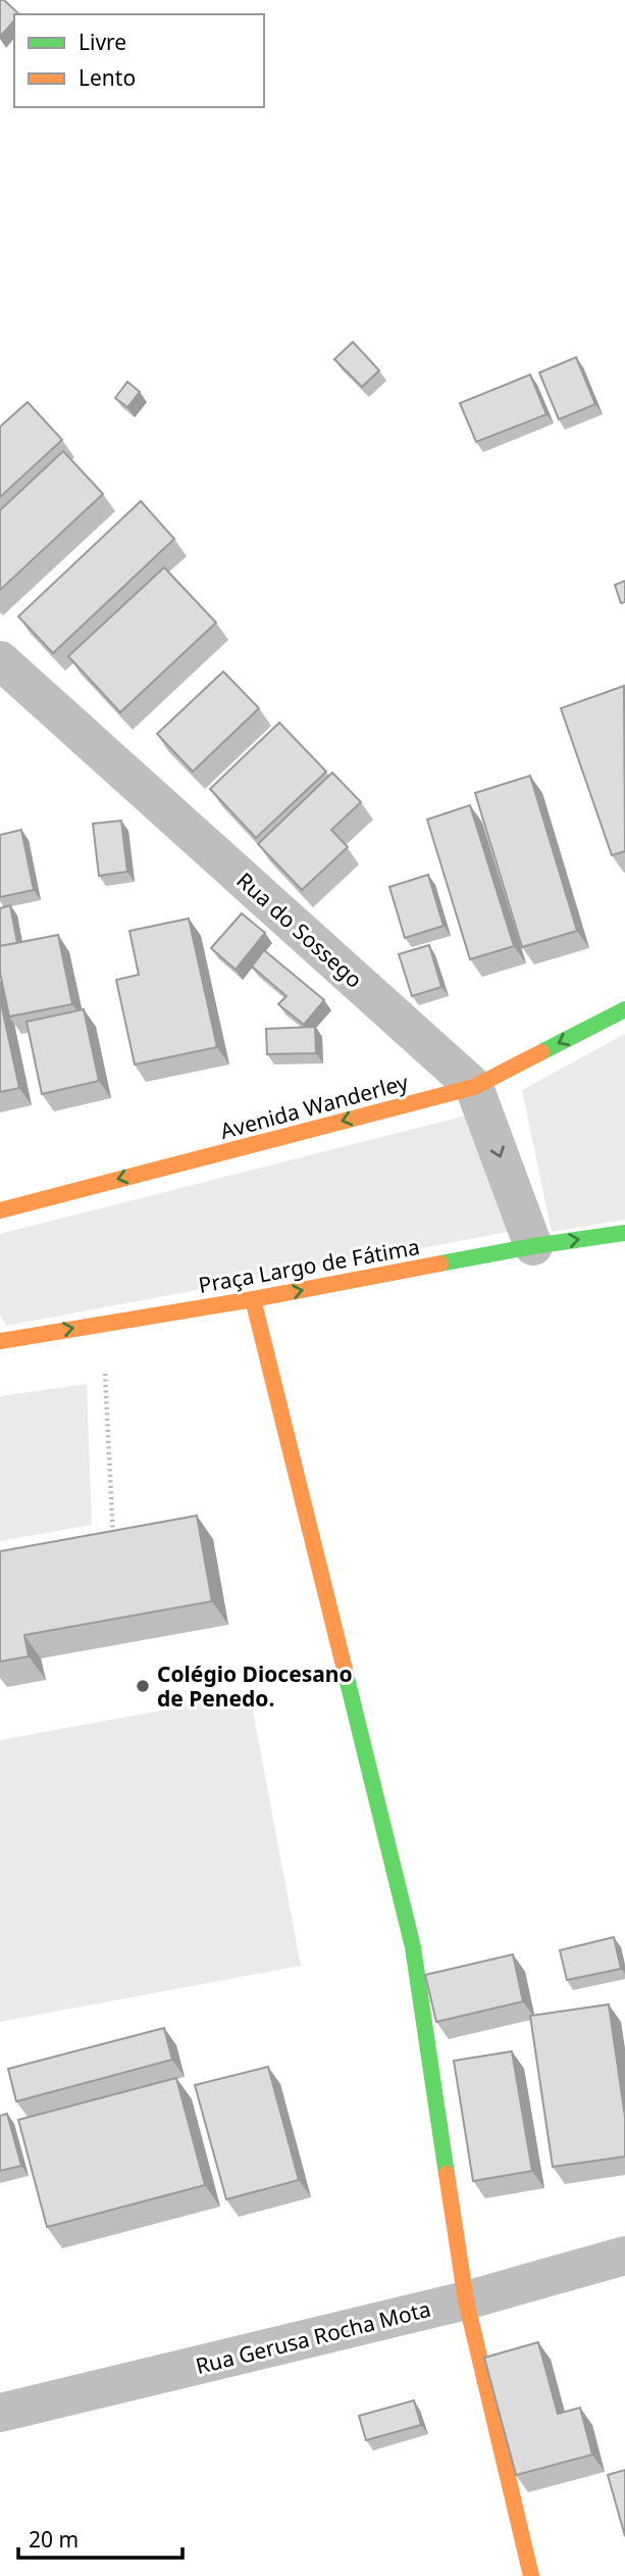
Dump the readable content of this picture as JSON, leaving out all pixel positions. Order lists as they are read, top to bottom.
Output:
{
  "streets": {
    "main road": ["Avenida Wanderley", "Praça Largo de Fátima"],
    "street": ["Rua do Sossego", "Rua Gerusa Rocha Mota"]
  },
  "crossings": [
    ["Rua do Sossego", "Avenida Wanderley"],
    ["Rua do Sossego", "Praça Largo de Fátima"]
  ],
  "one_way": ["Avenida Wanderley", "Praça Largo de Fátima"],
  "places": ["Colégio Diocesano de Penedo."],
  "legend": ["Livre", "Lento"],
  "scale_bar": "20 m"
}
